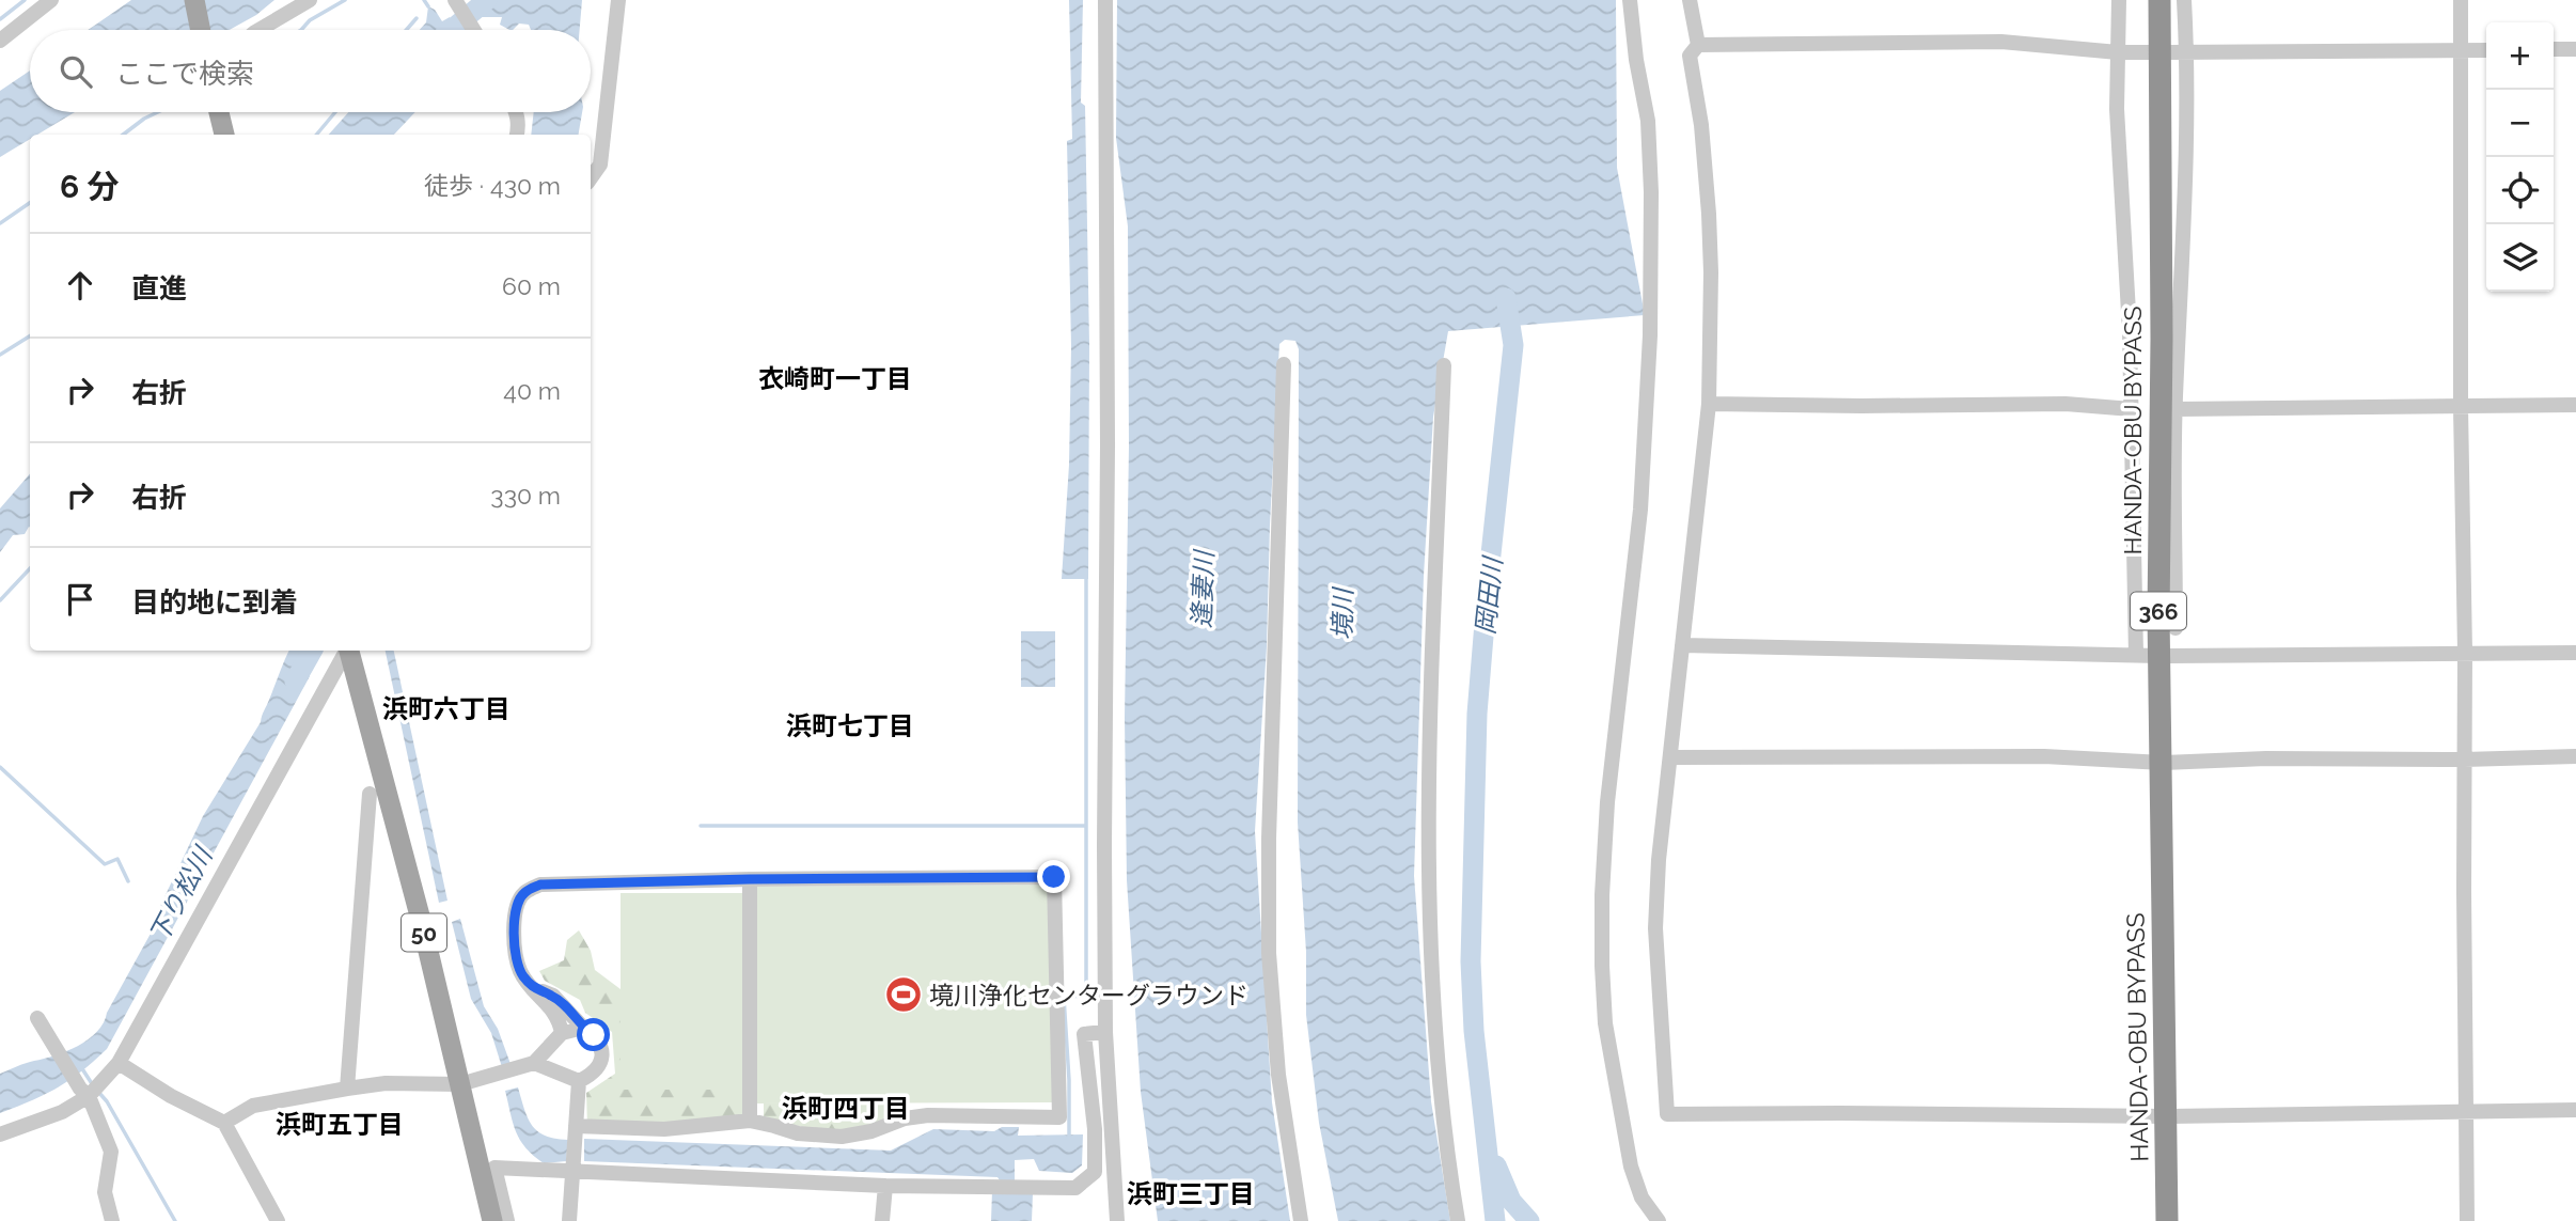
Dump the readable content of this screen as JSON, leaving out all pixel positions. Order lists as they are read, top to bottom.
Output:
{
  "streets": {
    "highway": ["HANDA-OBU BYPASS", "366"],
    "main road": ["50"]
  },
  "districts": [
    "衣崎町一丁目",
    "浜町六丁目",
    "浜町七丁目",
    "浜町四丁目",
    "浜町五丁目",
    "浜町三丁目"
  ],
  "water": [
    "逢妻川",
    "岡田川",
    "境川",
    "下り松川"
  ],
  "places": {
    "sports": ["境川浄化センターグラウンド"]
  },
  "page": {
    "map_buttons": ["+", "−"],
    "search": "ここで検索",
    "heading": ["6 分", "徒歩 · 430 m"],
    "list": [
      ["直進", "60 m"],
      ["右折", "40 m"],
      ["右折", "330 m"],
      "目的地に到着"
    ]
  }
}
